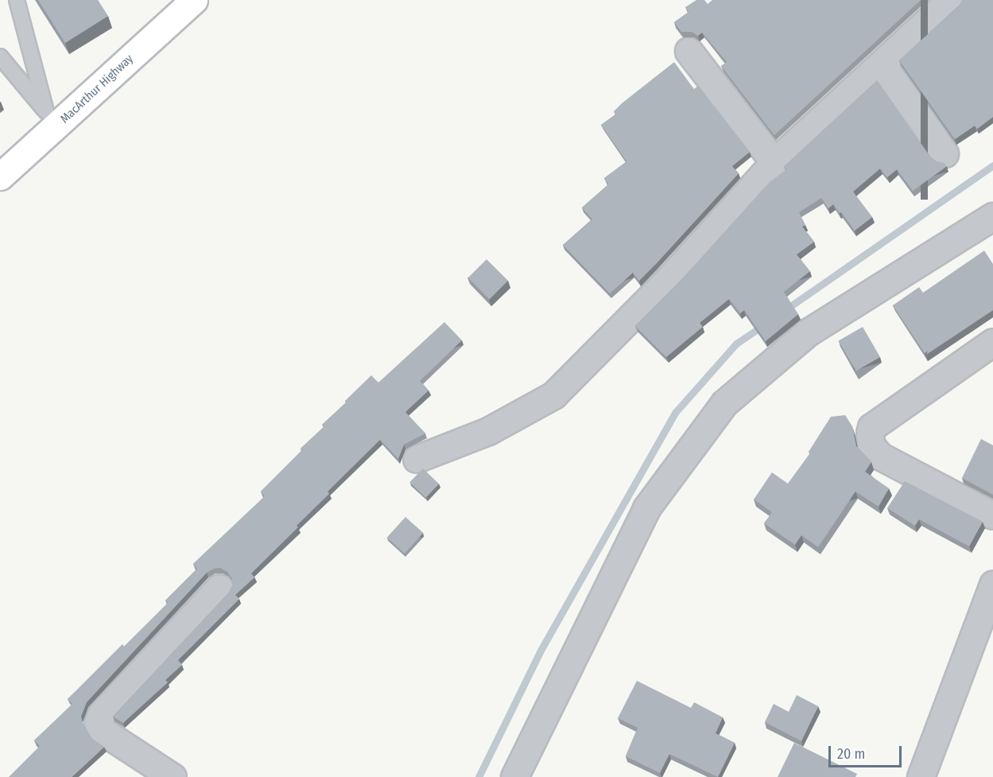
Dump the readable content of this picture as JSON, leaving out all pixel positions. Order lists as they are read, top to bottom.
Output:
{
  "streets": {
    "highway": ["MacArthur Highway"]
  },
  "scale_bar": "20 m"
}
